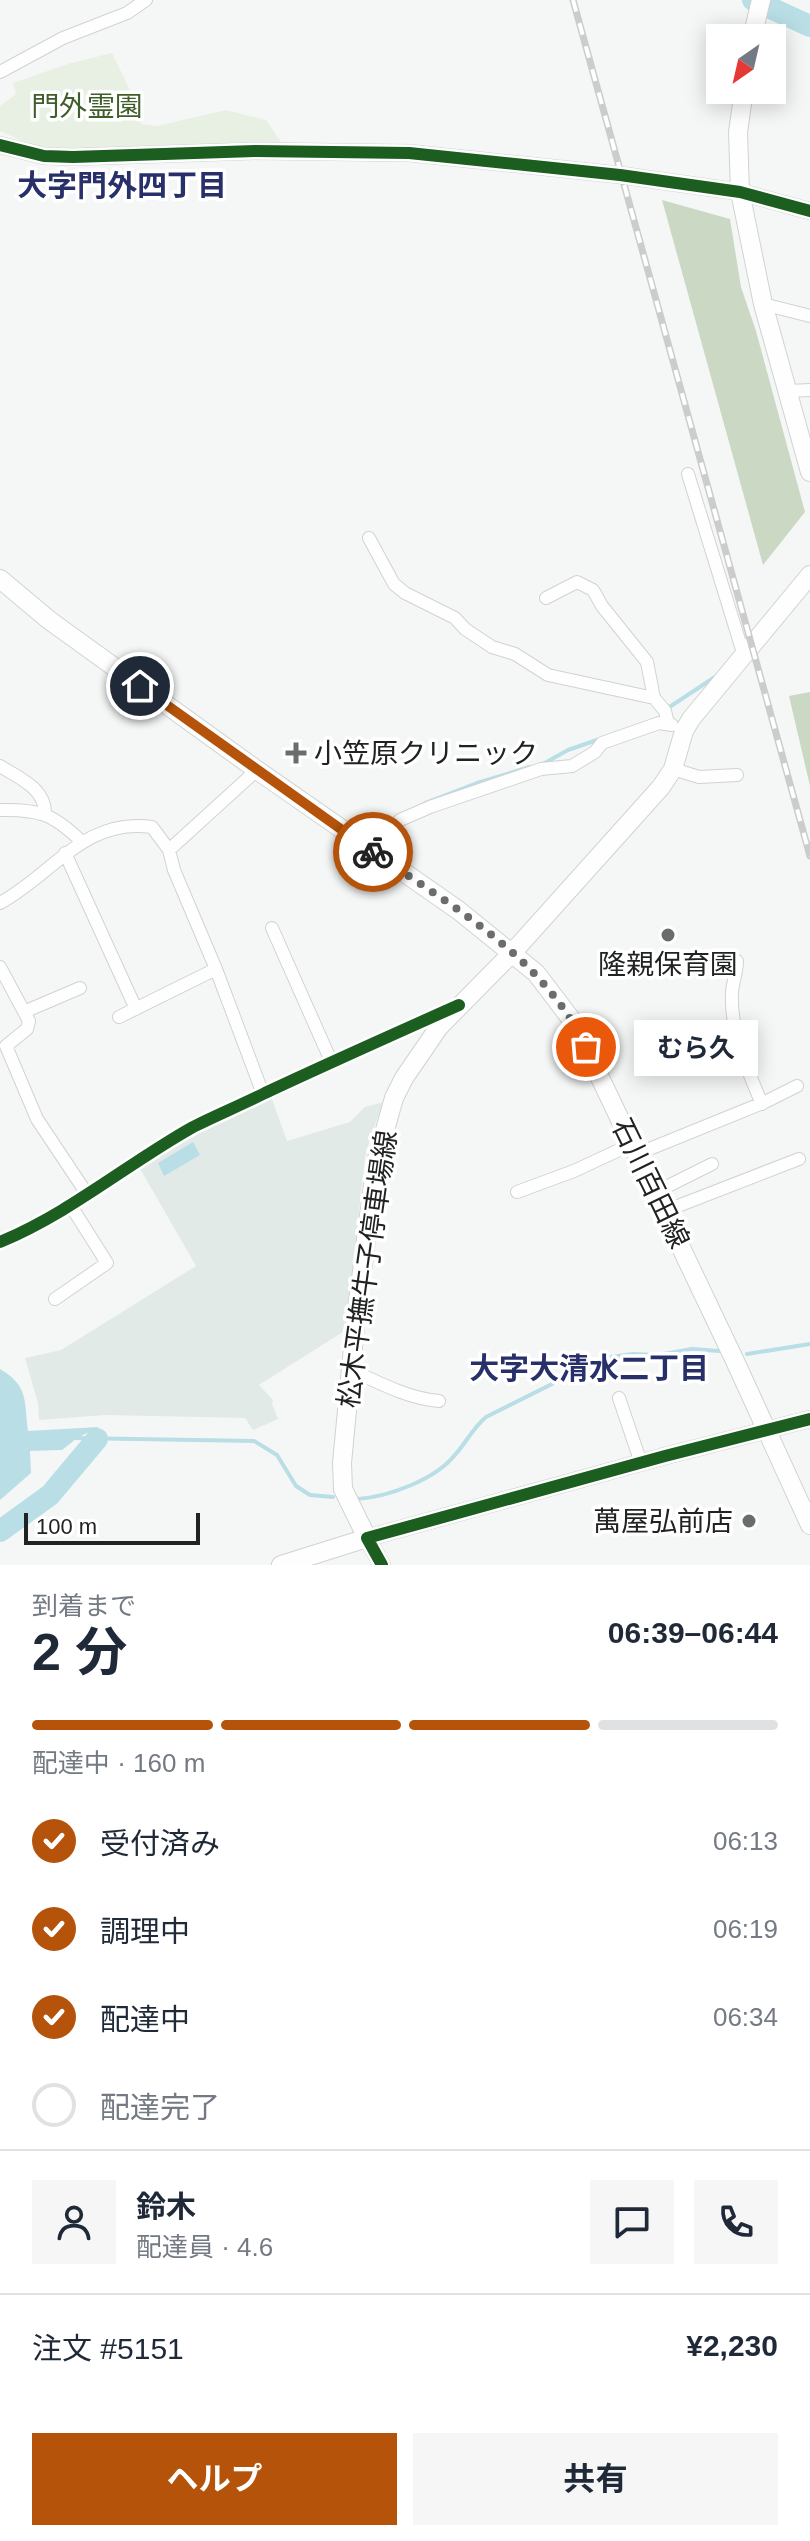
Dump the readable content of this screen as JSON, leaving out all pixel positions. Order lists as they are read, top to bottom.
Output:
{
  "streets": {
    "main road": ["石川百田線", "松木平撫牛子停車場線"]
  },
  "crossings": [
    ["石川百田線", "松木平撫牛子停車場線"]
  ],
  "districts": ["大字門外四丁目", "大字大清水二丁目"],
  "parks": ["門外霊園"],
  "places": {
    "health": ["小笠原クリニック"],
    "other": ["隆親保育園", "むら久", "萬屋弘前店"]
  },
  "scale_bar": "100 m",
  "north": "bottom left",
  "page": {
    "bubble": "むら久",
    "scale": "100 m",
    "heading": ["2 分", "到着まで", "06:39–06:44"],
    "panel": [
      "鈴木",
      "配達員 · 4.6",
      "注文 #5151",
      "¥2,230"
    ],
    "bar": "配達中 · 160 m",
    "list": [
      ["受付済み", "06:13"],
      ["調理中", "06:19"],
      ["配達中", "06:34"],
      "配達完了"
    ],
    "buttons": ["ヘルプ", "共有"]
  }
}
